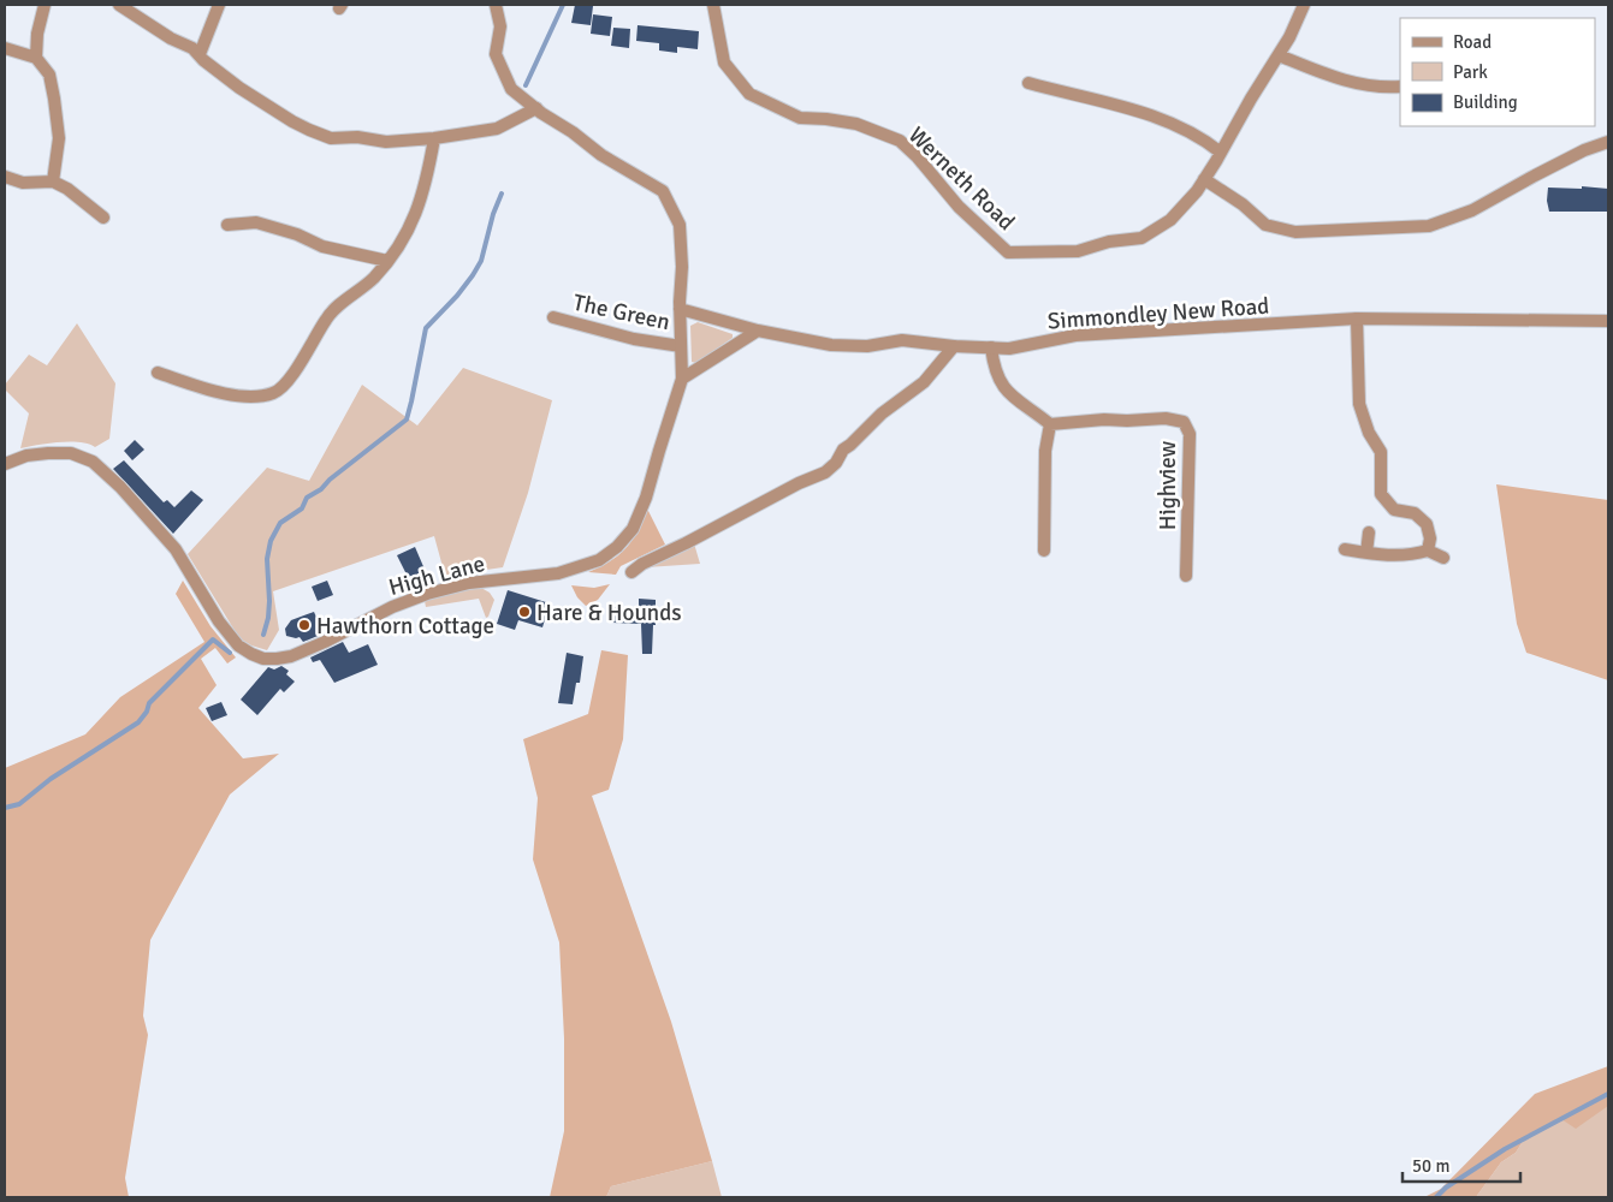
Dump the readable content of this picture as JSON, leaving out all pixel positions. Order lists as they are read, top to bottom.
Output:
{
  "streets": {
    "street": [
      "Werneth Road",
      "The Green",
      "Simmondley New Road",
      "Highview",
      "High Lane"
    ]
  },
  "crossings": [
    ["The Green", "High Lane"],
    ["Simmondley New Road", "High Lane"]
  ],
  "places": ["Hare & Hounds", "Hawthorn Cottage"],
  "legend": ["Road", "Park", "Building"],
  "scale_bar": "50 m"
}
